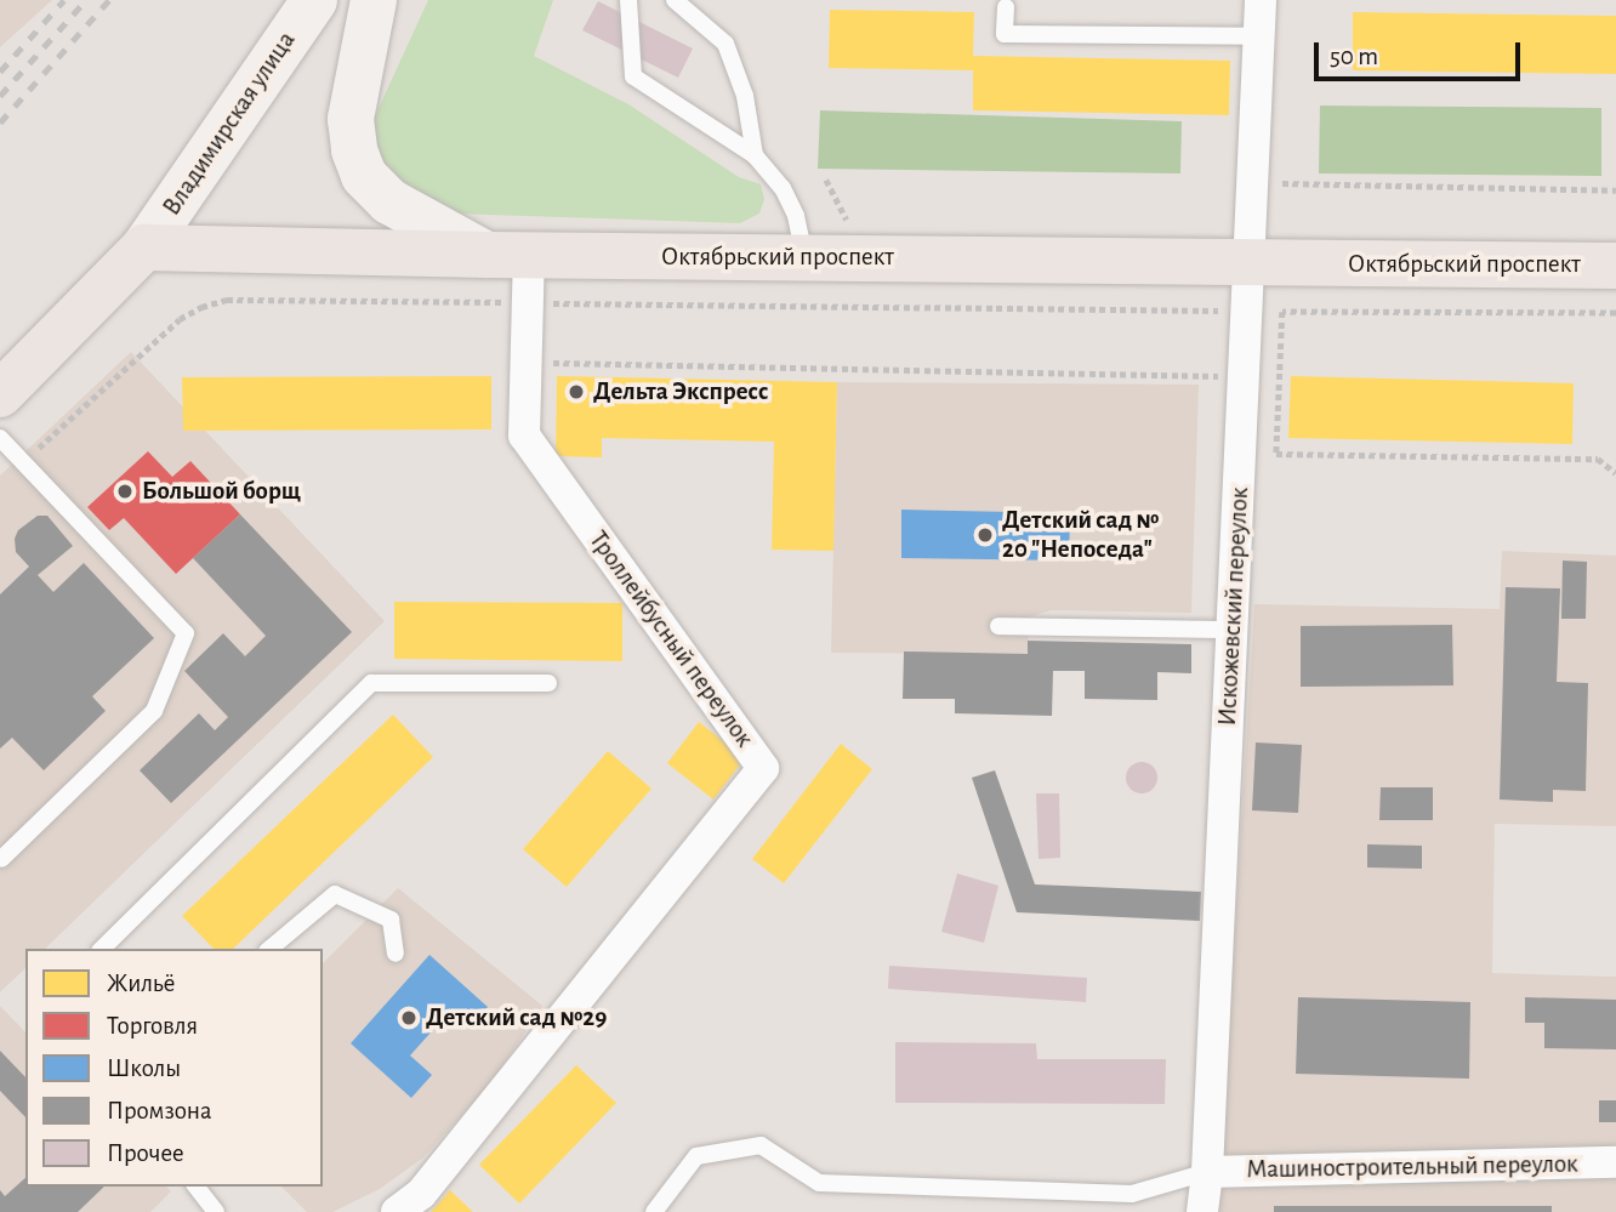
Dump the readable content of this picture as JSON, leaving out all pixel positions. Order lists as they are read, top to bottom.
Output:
{
  "streets": {
    "main road": ["Владимирская улица", "Октябрьский проспект"],
    "street": ["Искожевский переулок", "Троллейбусный переулок", "Машиностроительный переулок"]
  },
  "crossings": [
    ["Владимирская улица", "Октябрьский проспект"],
    ["Октябрьский проспект", "Искожевский переулок"],
    ["Октябрьский проспект", "Троллейбусный переулок"],
    ["Искожевский переулок", "Машиностроительный переулок"]
  ],
  "places": [
    "Дельта Экспресс",
    "Большой борщ",
    "Детский сад № 20 \"Непоседа\"",
    "Детский сад №29"
  ],
  "legend": [
    "Жильё",
    "Торговля",
    "Школы",
    "Промзона",
    "Прочее"
  ],
  "scale_bar": "50 m"
}
